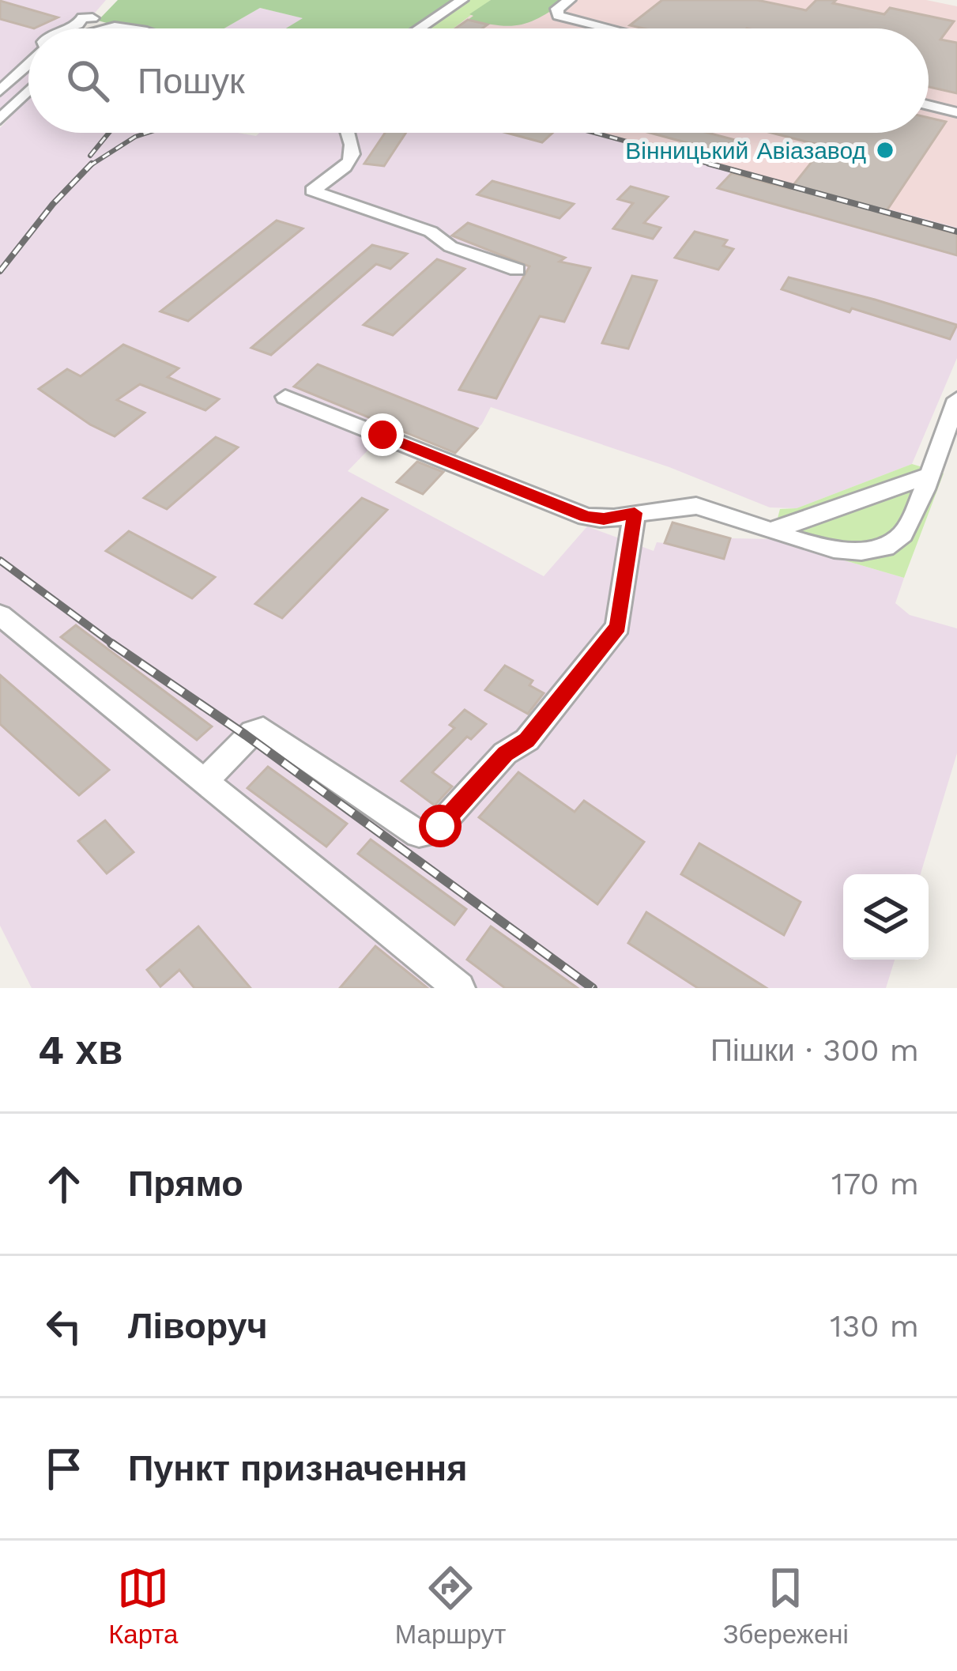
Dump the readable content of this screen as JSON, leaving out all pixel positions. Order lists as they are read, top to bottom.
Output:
{
  "places": ["Вінницький Авіазавод"],
  "page": {
    "search": "Пошук",
    "heading": ["4 хв", "Пішки · 300 m"],
    "list": [
      ["Прямо", "170 m"],
      ["Ліворуч", "130 m"],
      "Пункт призначення"
    ],
    "nav": ["Карта", "Маршрут", "Збережені"]
  }
}
